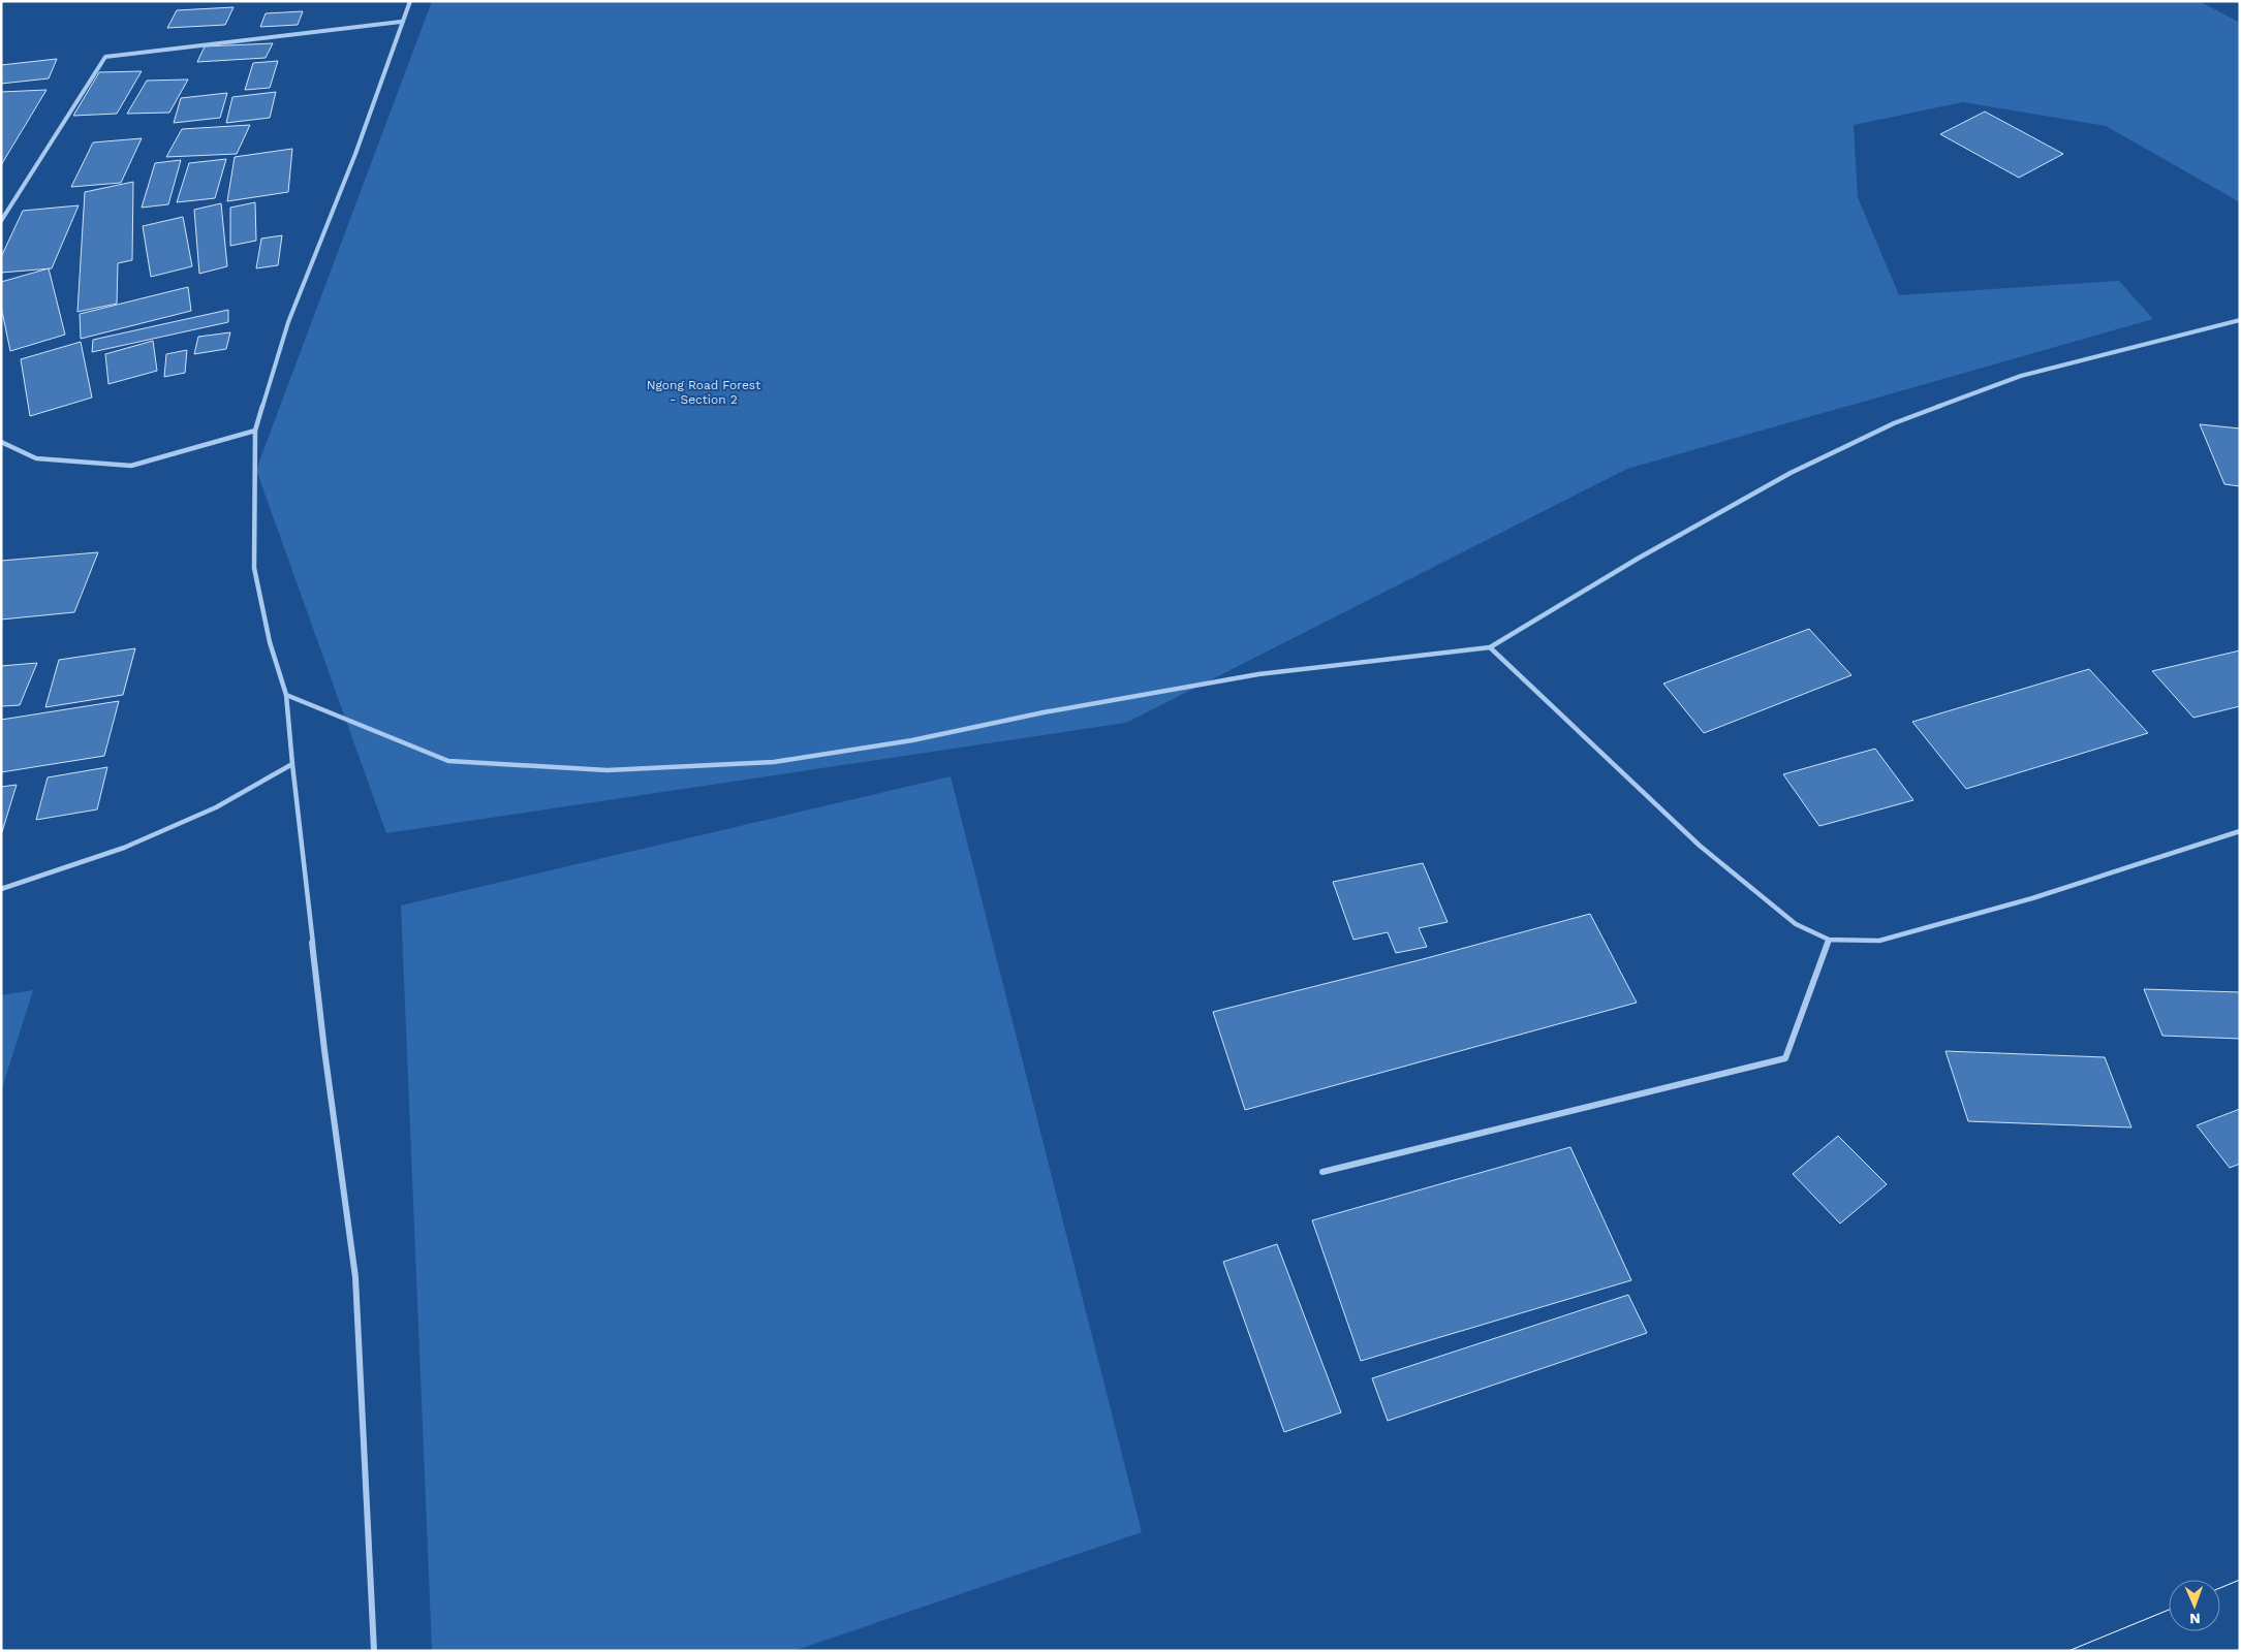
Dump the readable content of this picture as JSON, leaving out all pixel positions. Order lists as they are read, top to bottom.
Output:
{
  "parks": ["Ngong Road Forest - Section 2"],
  "north": "bottom"
}
